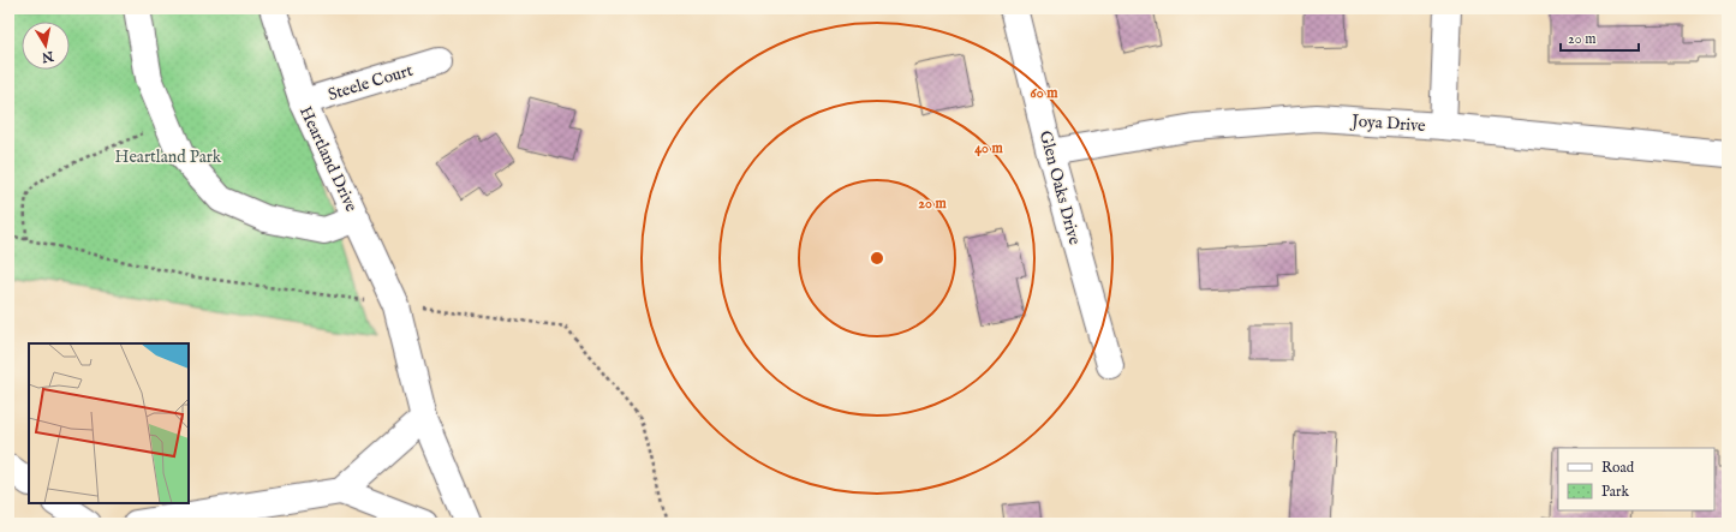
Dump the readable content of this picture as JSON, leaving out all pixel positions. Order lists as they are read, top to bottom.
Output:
{
  "streets": {
    "street": [
      "Steele Court",
      "Joya Drive",
      "Heartland Drive",
      "Glen Oaks Drive"
    ]
  },
  "crossings": [
    ["Steele Court", "Heartland Drive"],
    ["Joya Drive", "Glen Oaks Drive"]
  ],
  "parks": ["Heartland Park"],
  "legend": ["Road", "Park"],
  "scale_bar": "20 m",
  "north": "bottom",
  "rings": ["60 m", "40 m", "20 m"]
}
